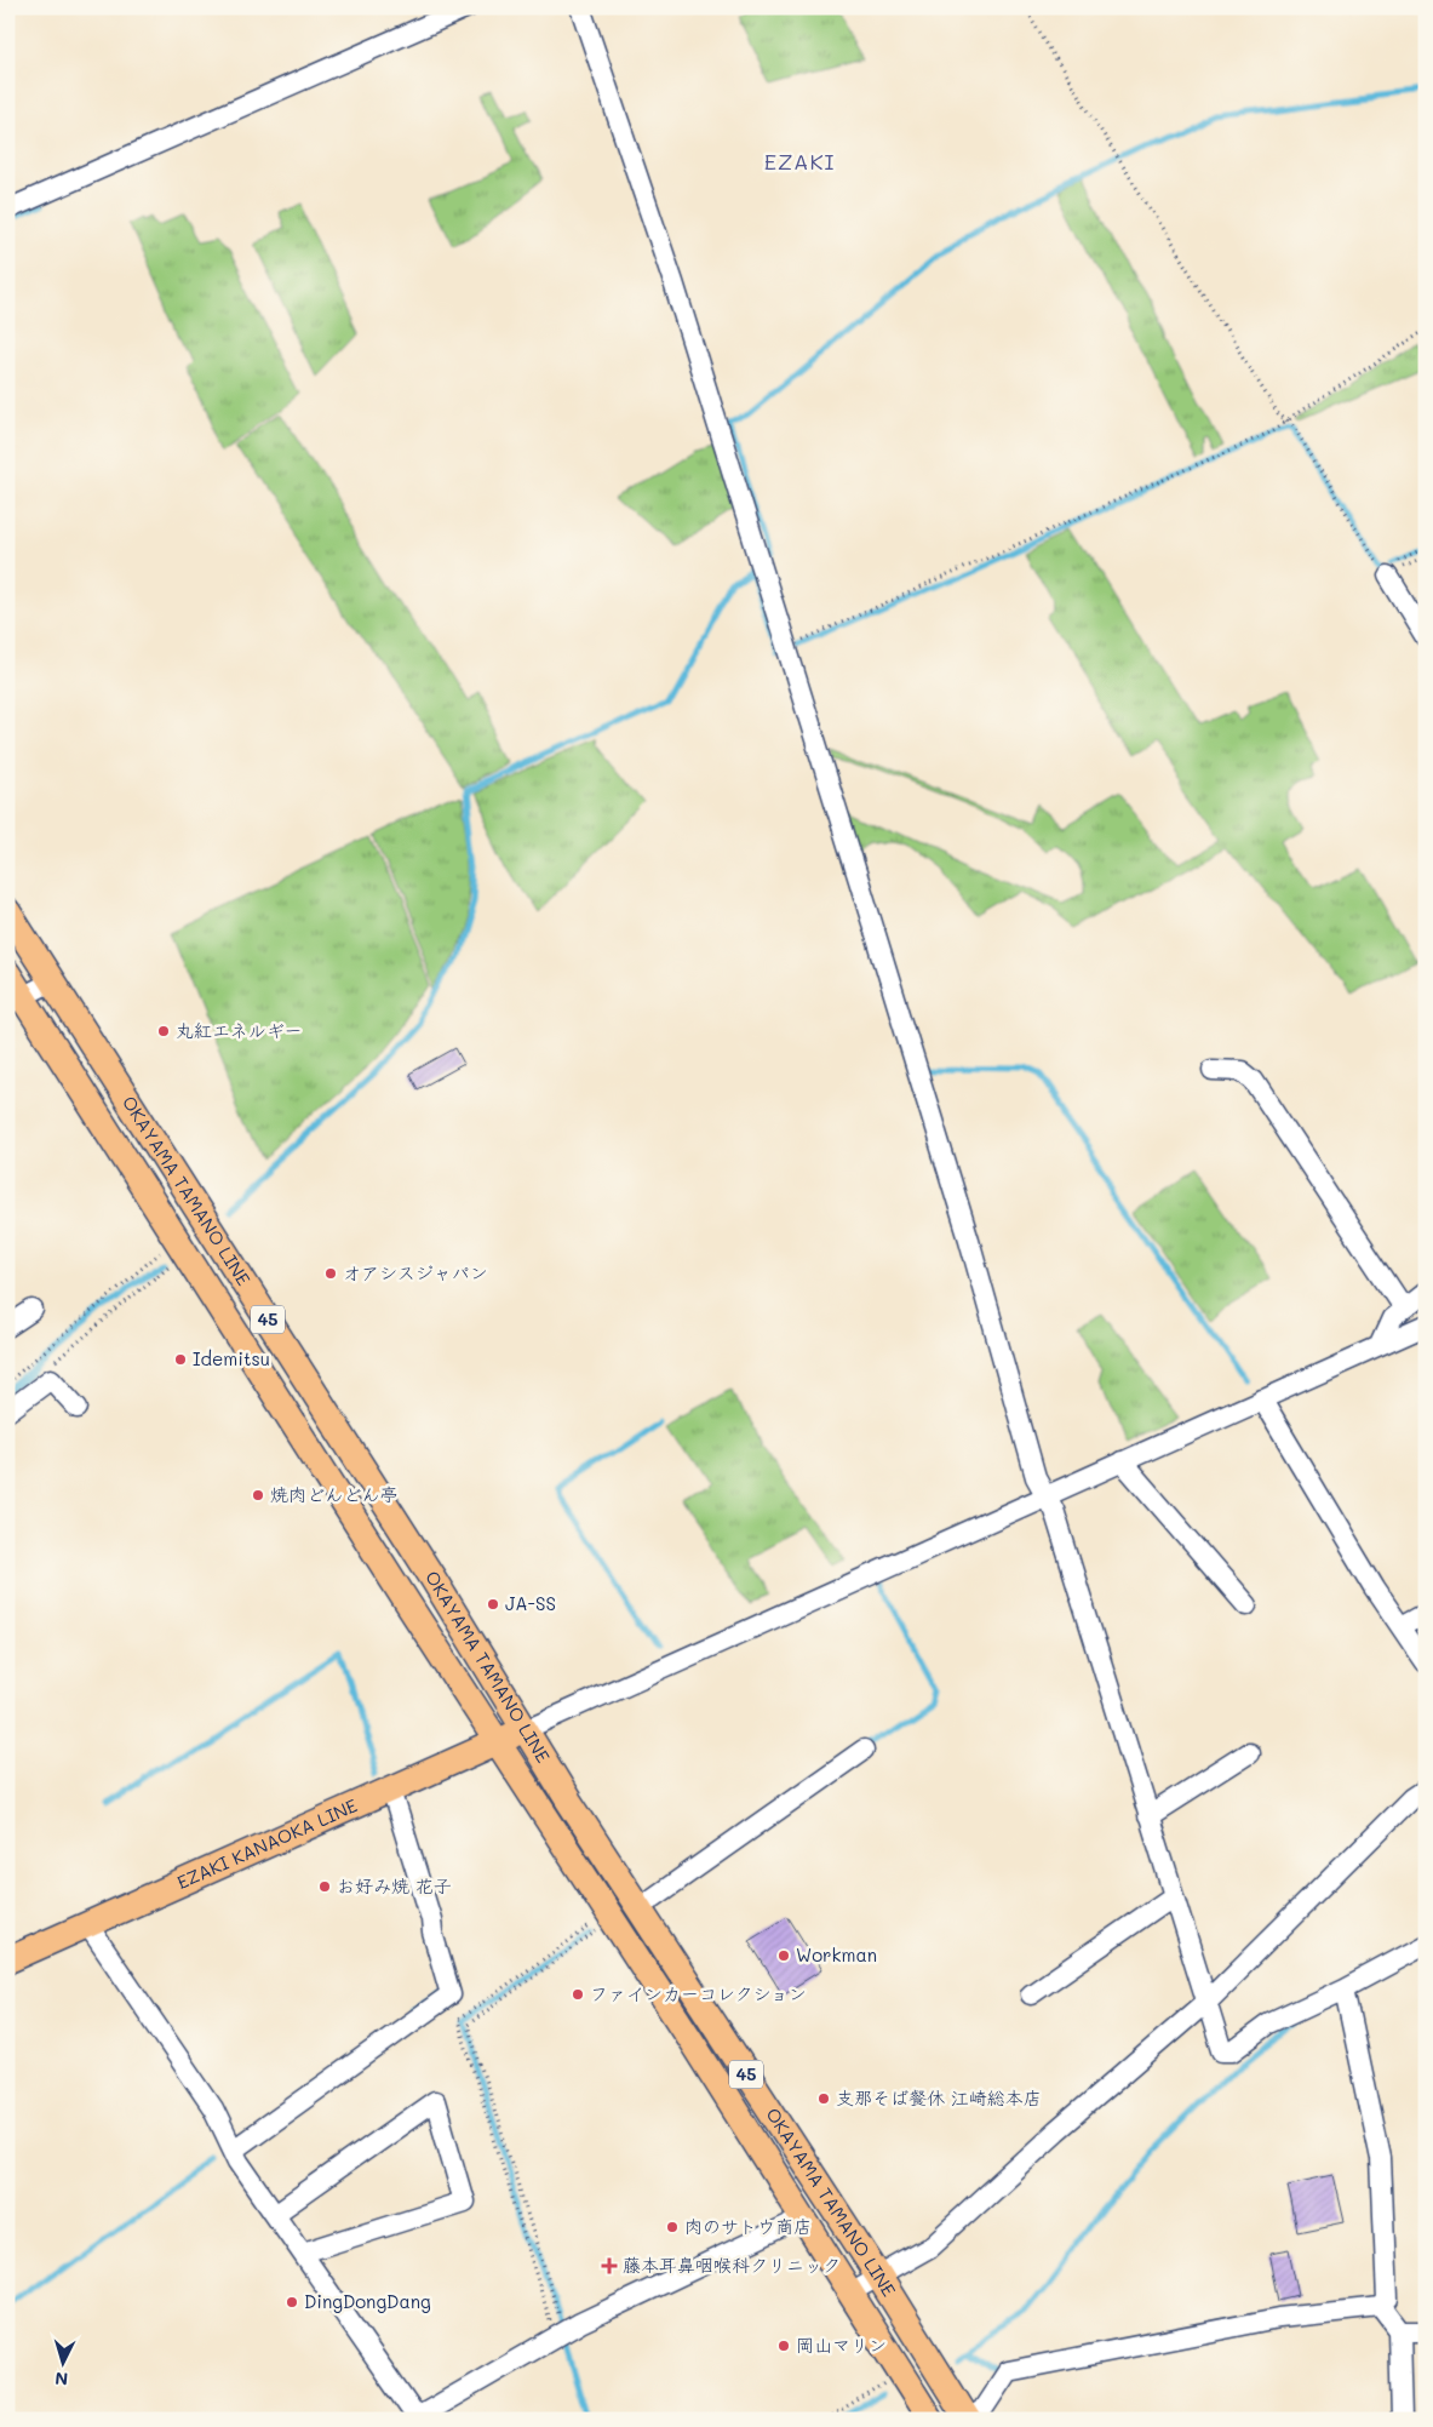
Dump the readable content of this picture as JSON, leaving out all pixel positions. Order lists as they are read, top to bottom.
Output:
{
  "streets": {
    "main road": ["OKAYAMA TAMANO LINE", "45", "EZAKI KANAOKA LINE"]
  },
  "crossings": [
    ["OKAYAMA TAMANO LINE", "EZAKI KANAOKA LINE"]
  ],
  "districts": ["EZAKI"],
  "places": {
    "other": [
      "丸紅エネルギー",
      "オアシスジャパン",
      "Idemitsu",
      "焼肉どんどん亭",
      "JA-SS",
      "お好み焼 花子",
      "Workman",
      "ファインカーコレクション",
      "支那そば餐休 江崎総本店",
      "肉のサトウ商店",
      "DingDongDang",
      "岡山マリン"
    ],
    "health": ["藤本耳鼻咽喉科クリニック"]
  },
  "north": "bottom"
}
